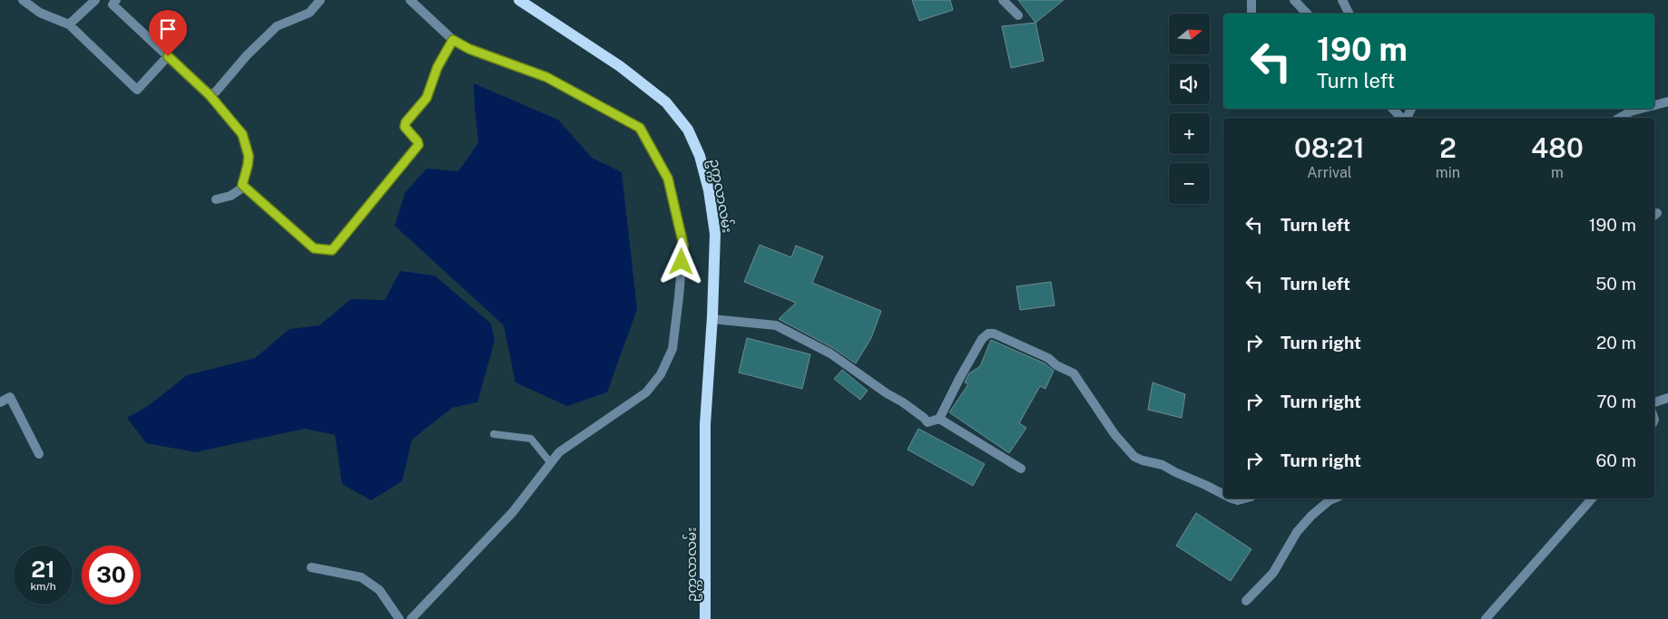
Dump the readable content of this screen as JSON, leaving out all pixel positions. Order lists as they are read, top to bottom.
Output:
{
  "streets": {
    "main road": ["ဥက္ကလာလမ်း"]
  },
  "north": "right",
  "page": {
    "map_buttons": ["+", "−"],
    "turn": ["190 m", "Turn left"],
    "eta": [
      "08:21",
      "Arrival",
      "2",
      "min",
      "480",
      "m"
    ],
    "list": [
      {
        "name": "Turn left",
        "value": "190 m"
      },
      {
        "name": "Turn left",
        "value": "50 m"
      },
      {
        "name": "Turn right",
        "value": "20 m"
      },
      {
        "name": "Turn right",
        "value": "70 m"
      },
      {
        "name": "Turn right",
        "value": "60 m"
      }
    ],
    "speed": "21 km/h",
    "limit": "30"
  }
}
